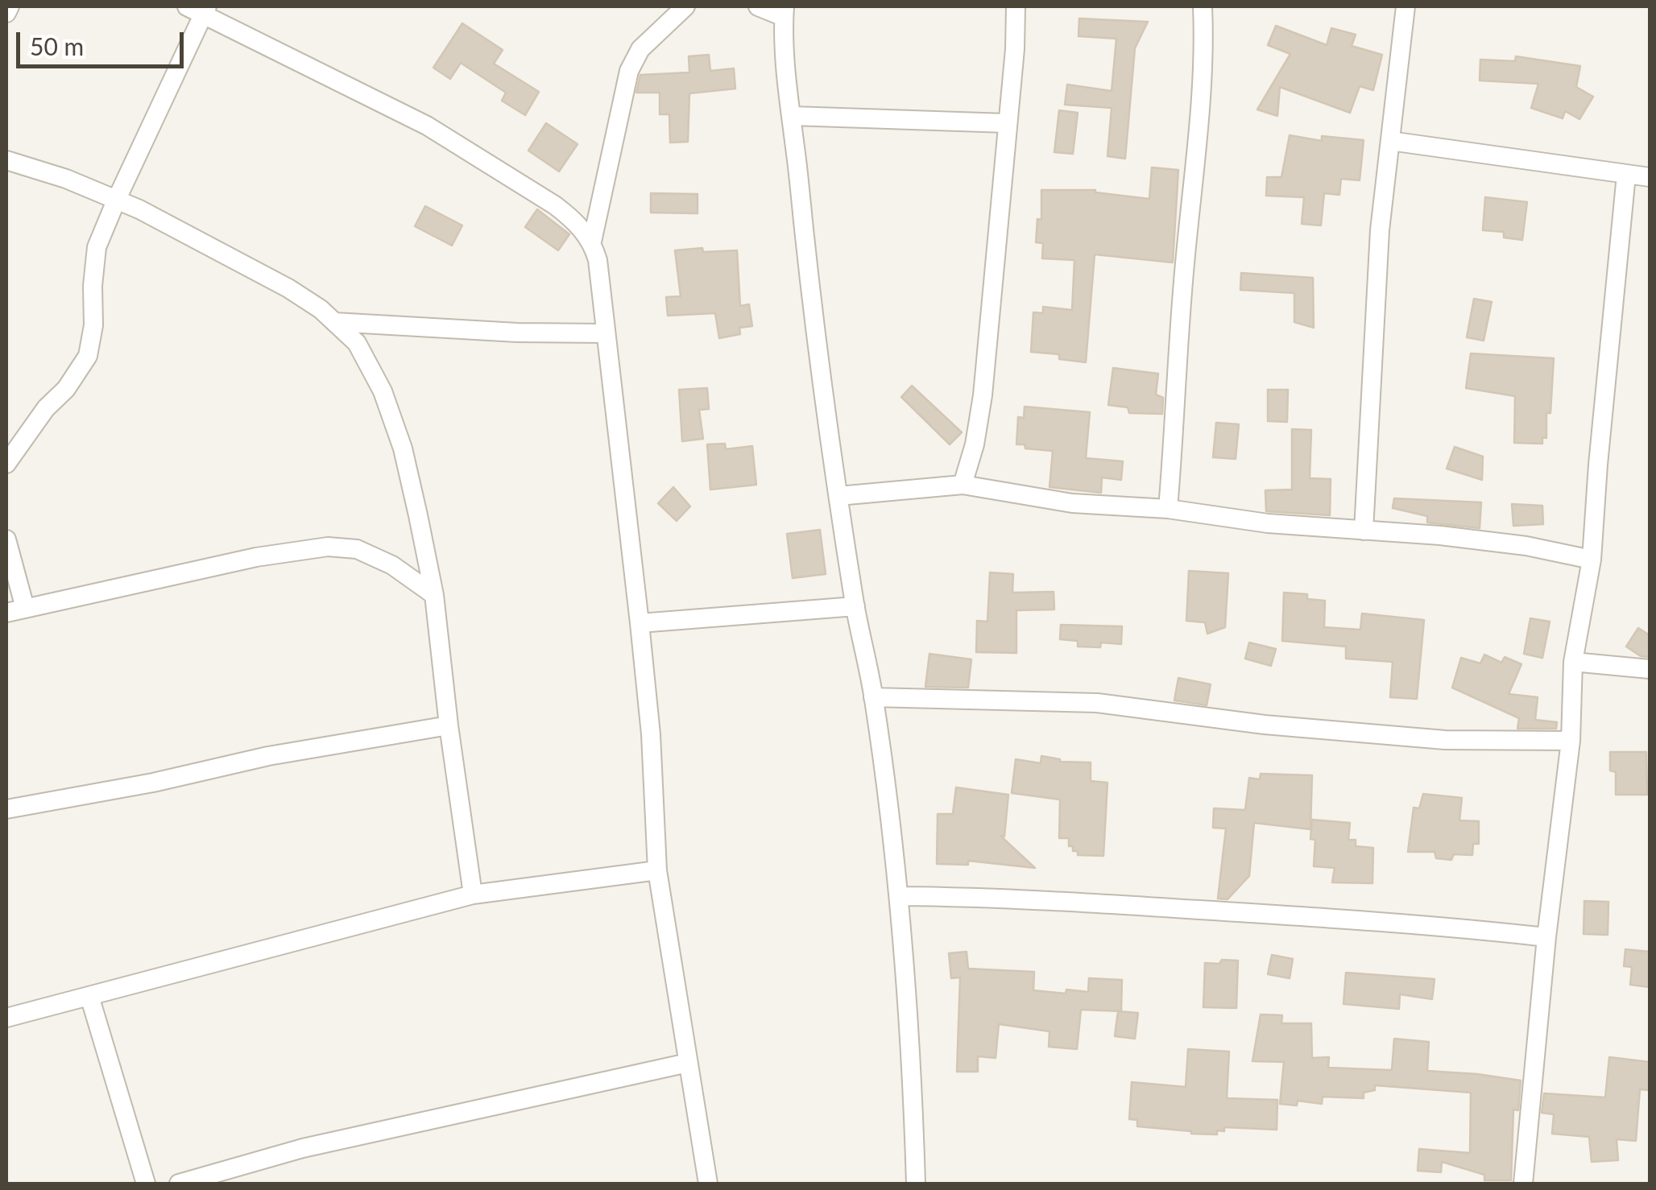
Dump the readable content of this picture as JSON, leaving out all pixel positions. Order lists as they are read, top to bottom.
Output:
{
  "scale_bar": "50 m"
}
